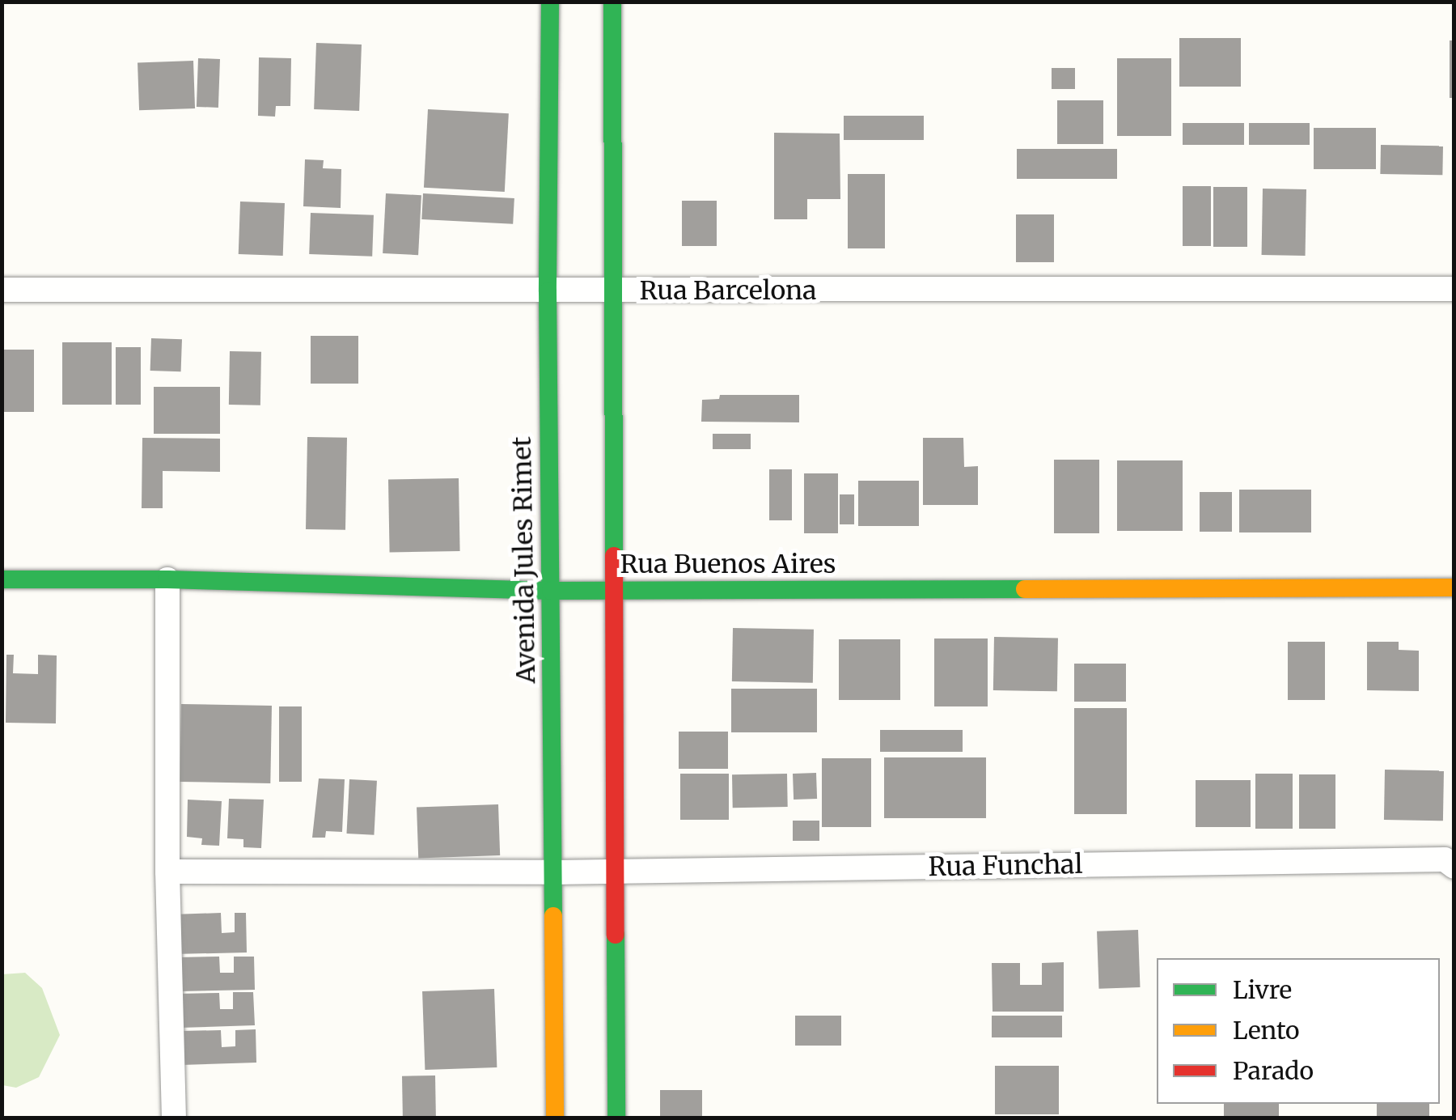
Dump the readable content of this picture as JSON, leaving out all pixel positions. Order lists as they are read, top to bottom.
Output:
{
  "streets": {
    "main road": ["Avenida Jules Rimet", "Rua Buenos Aires"],
    "street": ["Rua Barcelona", "Rua Funchal"]
  },
  "crossings": [
    ["Rua Barcelona", "Avenida Jules Rimet"],
    ["Avenida Jules Rimet", "Rua Buenos Aires"],
    ["Avenida Jules Rimet", "Rua Funchal"]
  ],
  "legend": ["Livre", "Lento", "Parado"]
}
